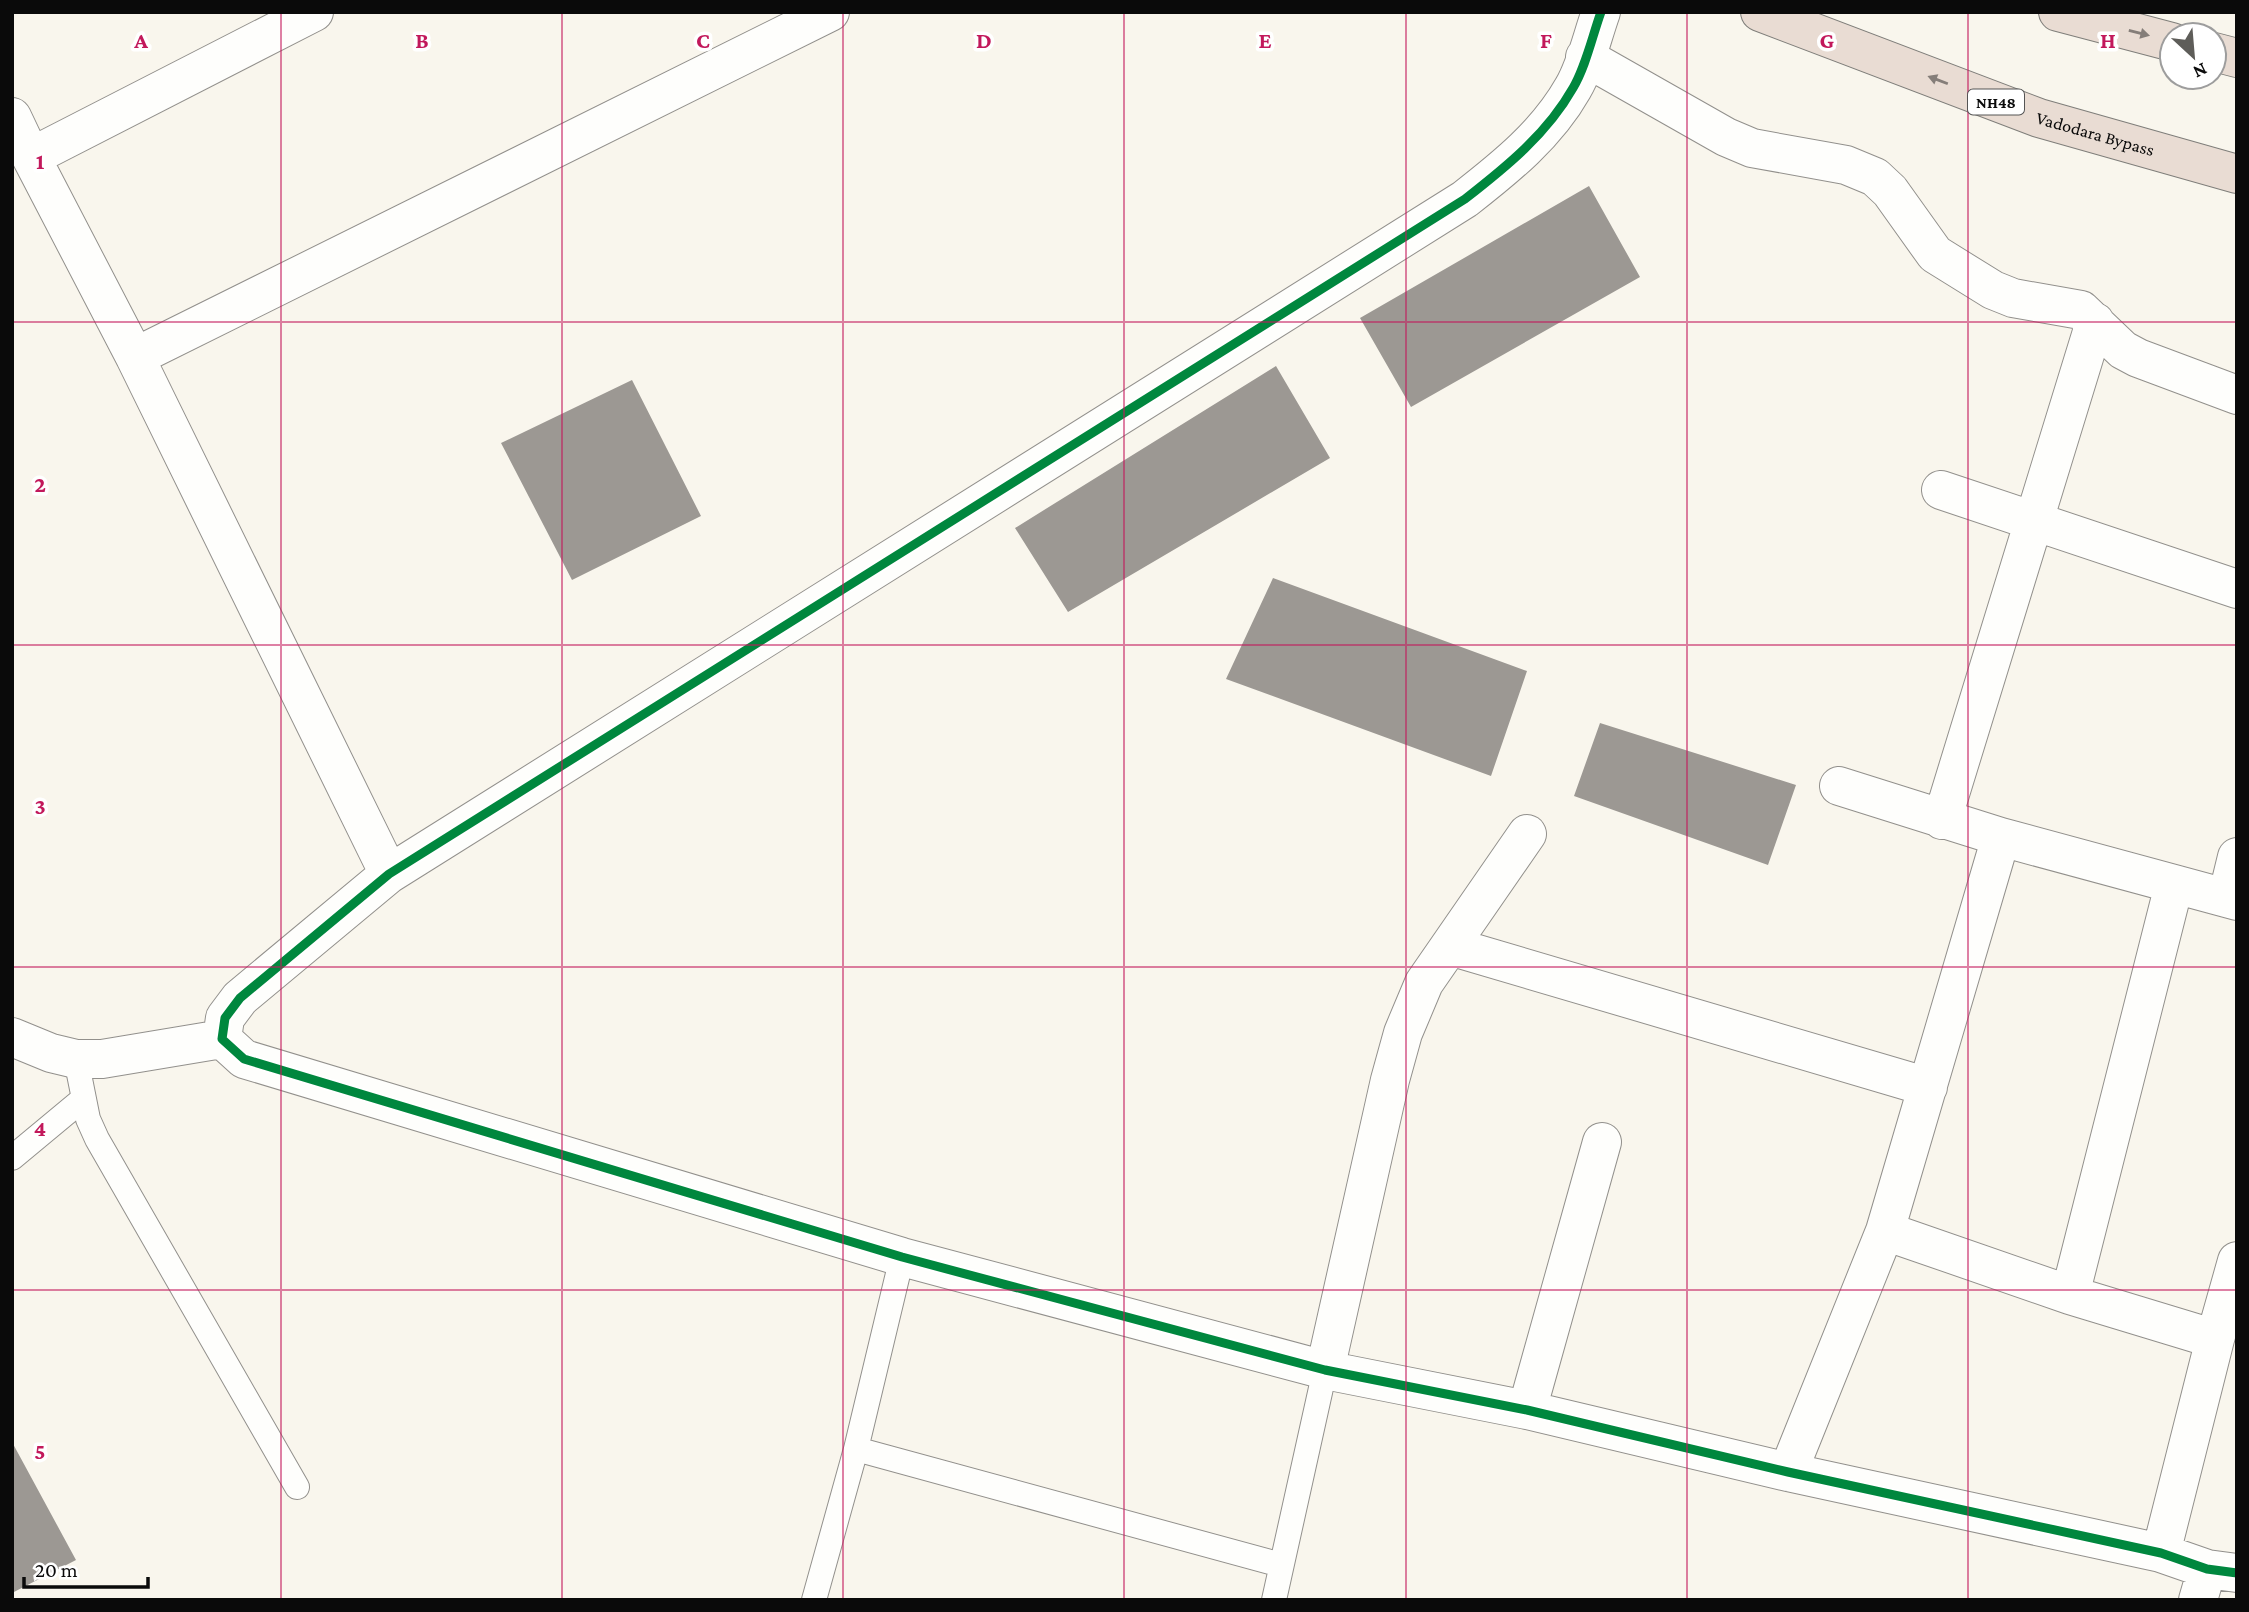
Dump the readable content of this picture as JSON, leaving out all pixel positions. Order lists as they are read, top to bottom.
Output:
{
  "streets": {
    "highway": ["NH48", "Vadodara Bypass"]
  },
  "one_way": ["Vadodara Bypass"],
  "scale_bar": "20 m",
  "north": "bottom right",
  "grid": {
    "columns": [
      "A",
      "B",
      "C",
      "D",
      "E",
      "F",
      "G",
      "H"
    ],
    "rows": [
      "1",
      "2",
      "3",
      "4",
      "5"
    ]
  }
}
